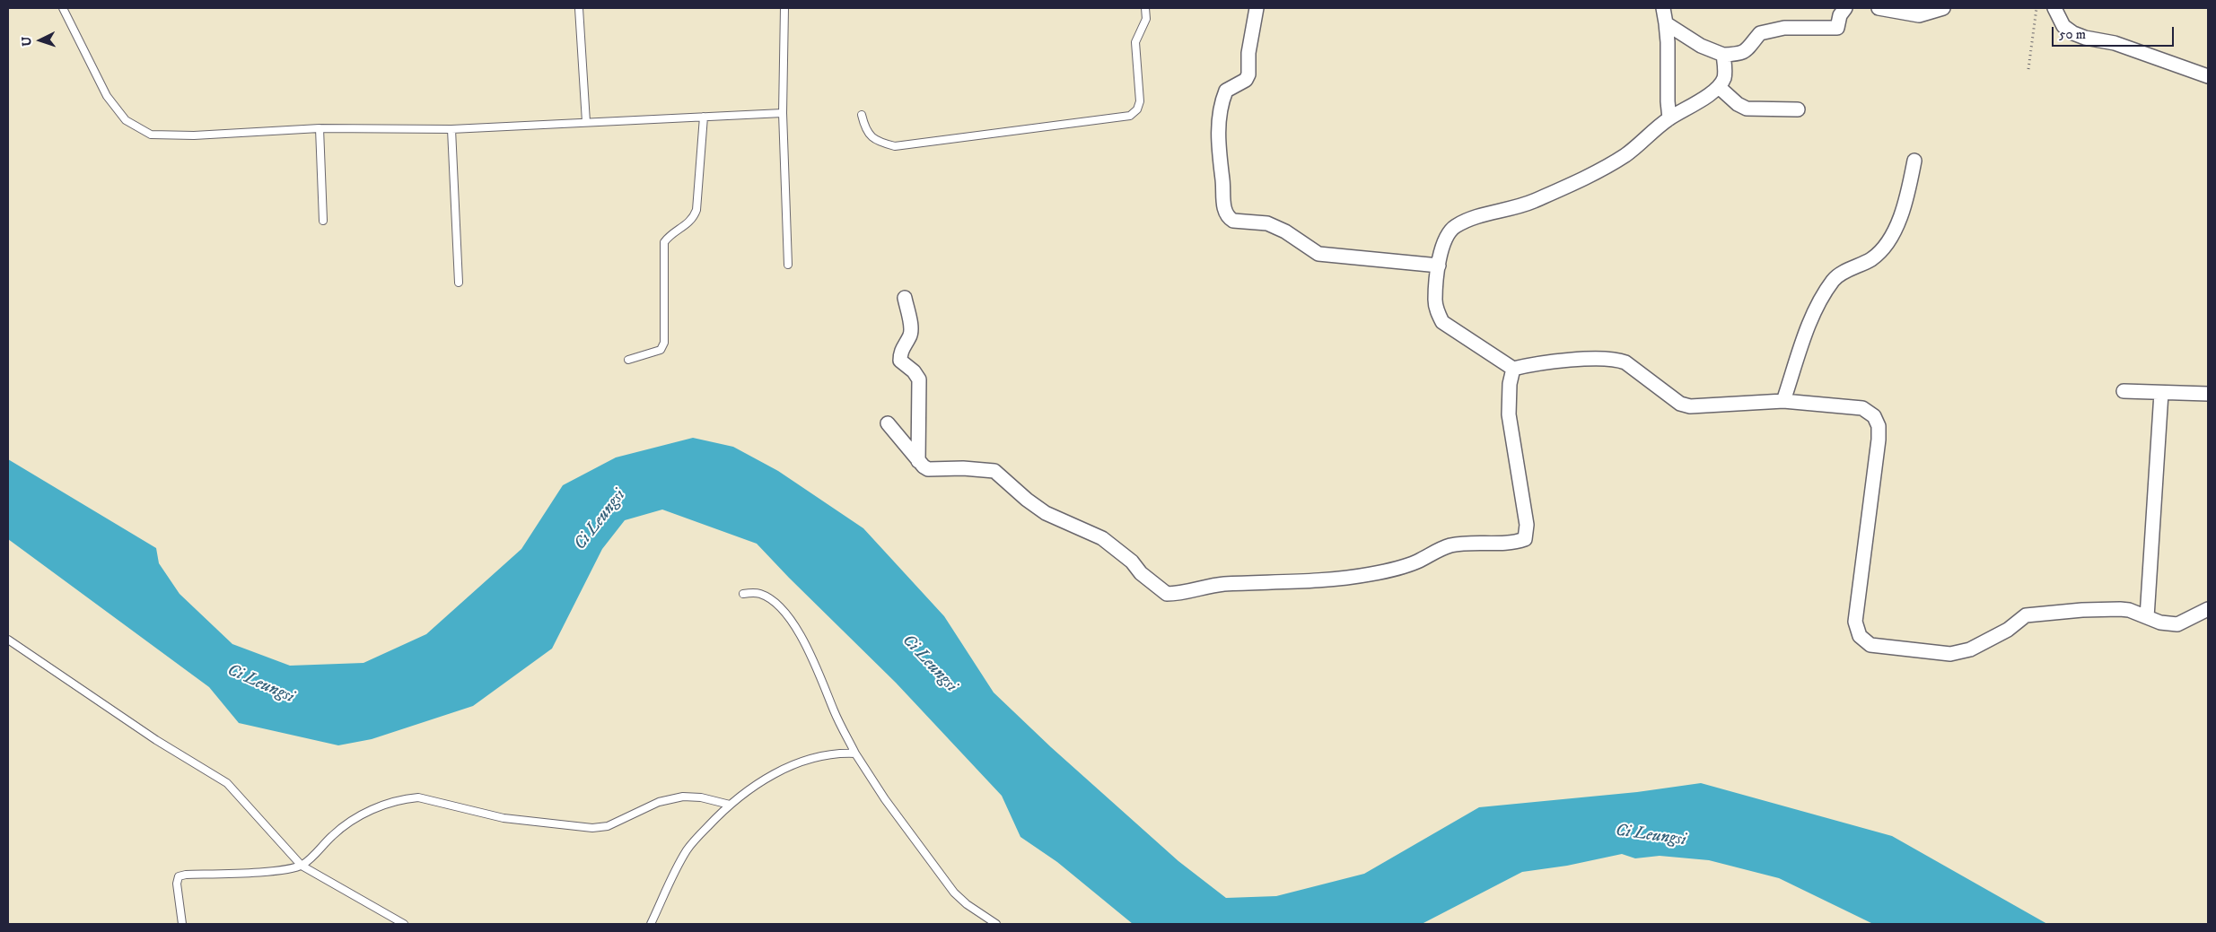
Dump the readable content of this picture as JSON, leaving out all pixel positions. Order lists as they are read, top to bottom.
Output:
{
  "water": ["Ci Leungsi"],
  "scale_bar": "50 m",
  "north": "left"
}
